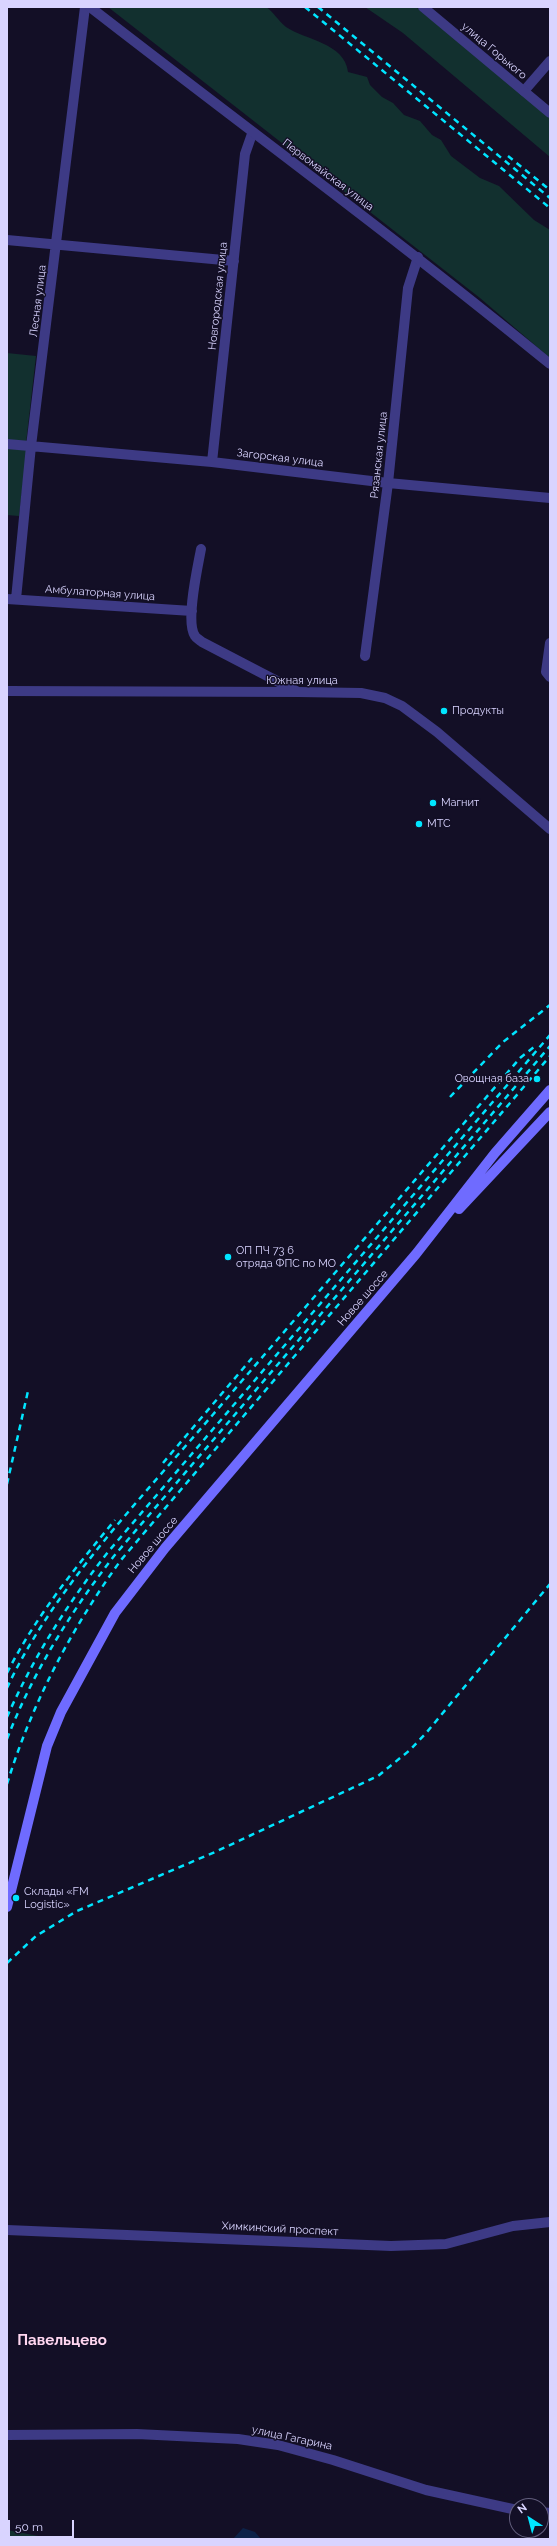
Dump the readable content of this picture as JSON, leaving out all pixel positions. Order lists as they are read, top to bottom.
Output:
{
  "streets": {
    "main road": ["Новое шоссе"],
    "street": [
      "улица Горького",
      "Первомайская улица",
      "Новгородская улица",
      "Лесная улица",
      "Рязанская улица",
      "Загорская улица",
      "Амбулаторная улица",
      "Южная улица",
      "Химкинский проспект",
      "улица Гагарина"
    ]
  },
  "crossings": [
    ["Первомайская улица", "Новгородская улица"],
    ["Первомайская улица", "Рязанская улица"],
    ["Новгородская улица", "Загорская улица"],
    ["Лесная улица", "Загорская улица"],
    ["Лесная улица", "Амбулаторная улица"],
    ["Рязанская улица", "Загорская улица"]
  ],
  "districts": ["Павельцево"],
  "places": [
    "Продукты",
    "Магнит",
    "МТС",
    "Овощная база",
    "ОП ПЧ 73 6 отряда ФПС по МО",
    "Склады «FM Logistic»"
  ],
  "scale_bar": "50 m",
  "north": "top left"
}
